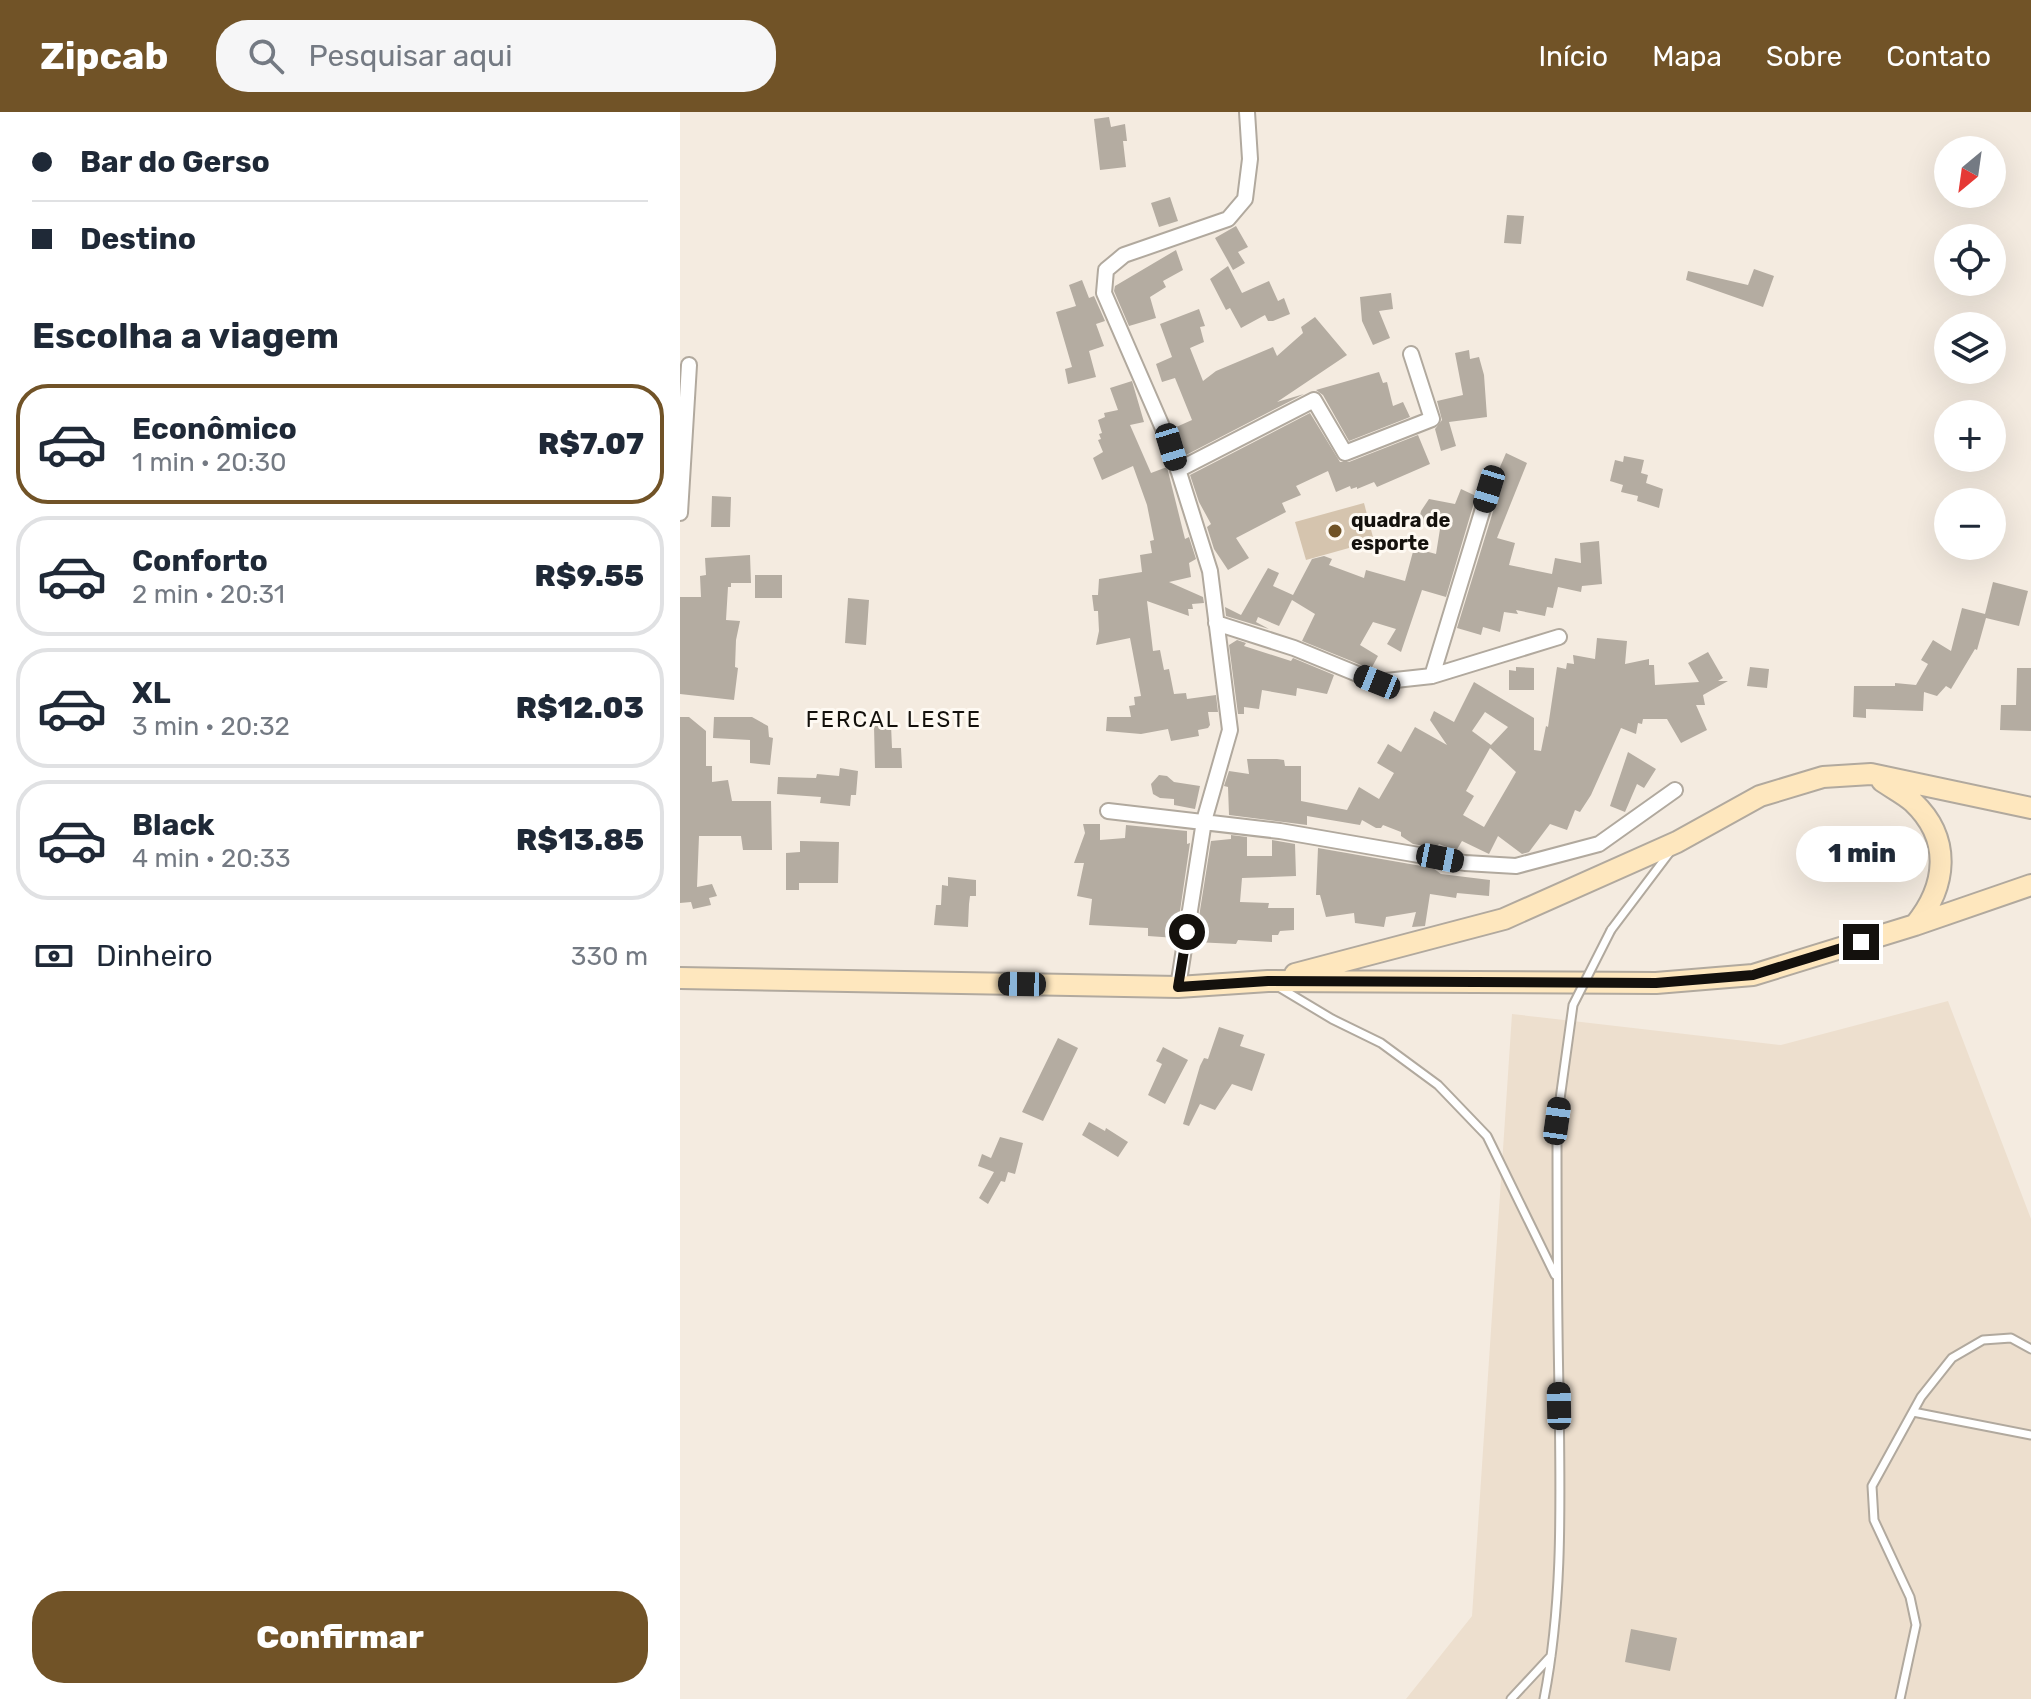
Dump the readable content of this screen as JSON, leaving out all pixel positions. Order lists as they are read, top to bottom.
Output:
{
  "districts": ["FERCAL LESTE"],
  "places": ["quadra de esporte"],
  "north": "bottom left",
  "page": {
    "header": "Zipcab",
    "search": "Pesquisar aqui",
    "nav": [
      "Início",
      "Mapa",
      "Sobre",
      "Contato"
    ],
    "banner": ["Bar do Gerso", "Destino"],
    "map_buttons": ["+", "−"],
    "heading": "Escolha a viagem",
    "list": [
      {
        "name": "Econômico",
        "note": "1 min · 20:30",
        "value": "R$7.07"
      },
      {
        "name": "Conforto",
        "note": "2 min · 20:31",
        "value": "R$9.55"
      },
      {
        "name": "XL",
        "note": "3 min · 20:32",
        "value": "R$12.03"
      },
      {
        "name": "Black",
        "note": "4 min · 20:33",
        "value": "R$13.85"
      }
    ],
    "bubble": "1 min",
    "pay": ["Dinheiro", "330 m"],
    "buttons": "Confirmar"
  }
}
